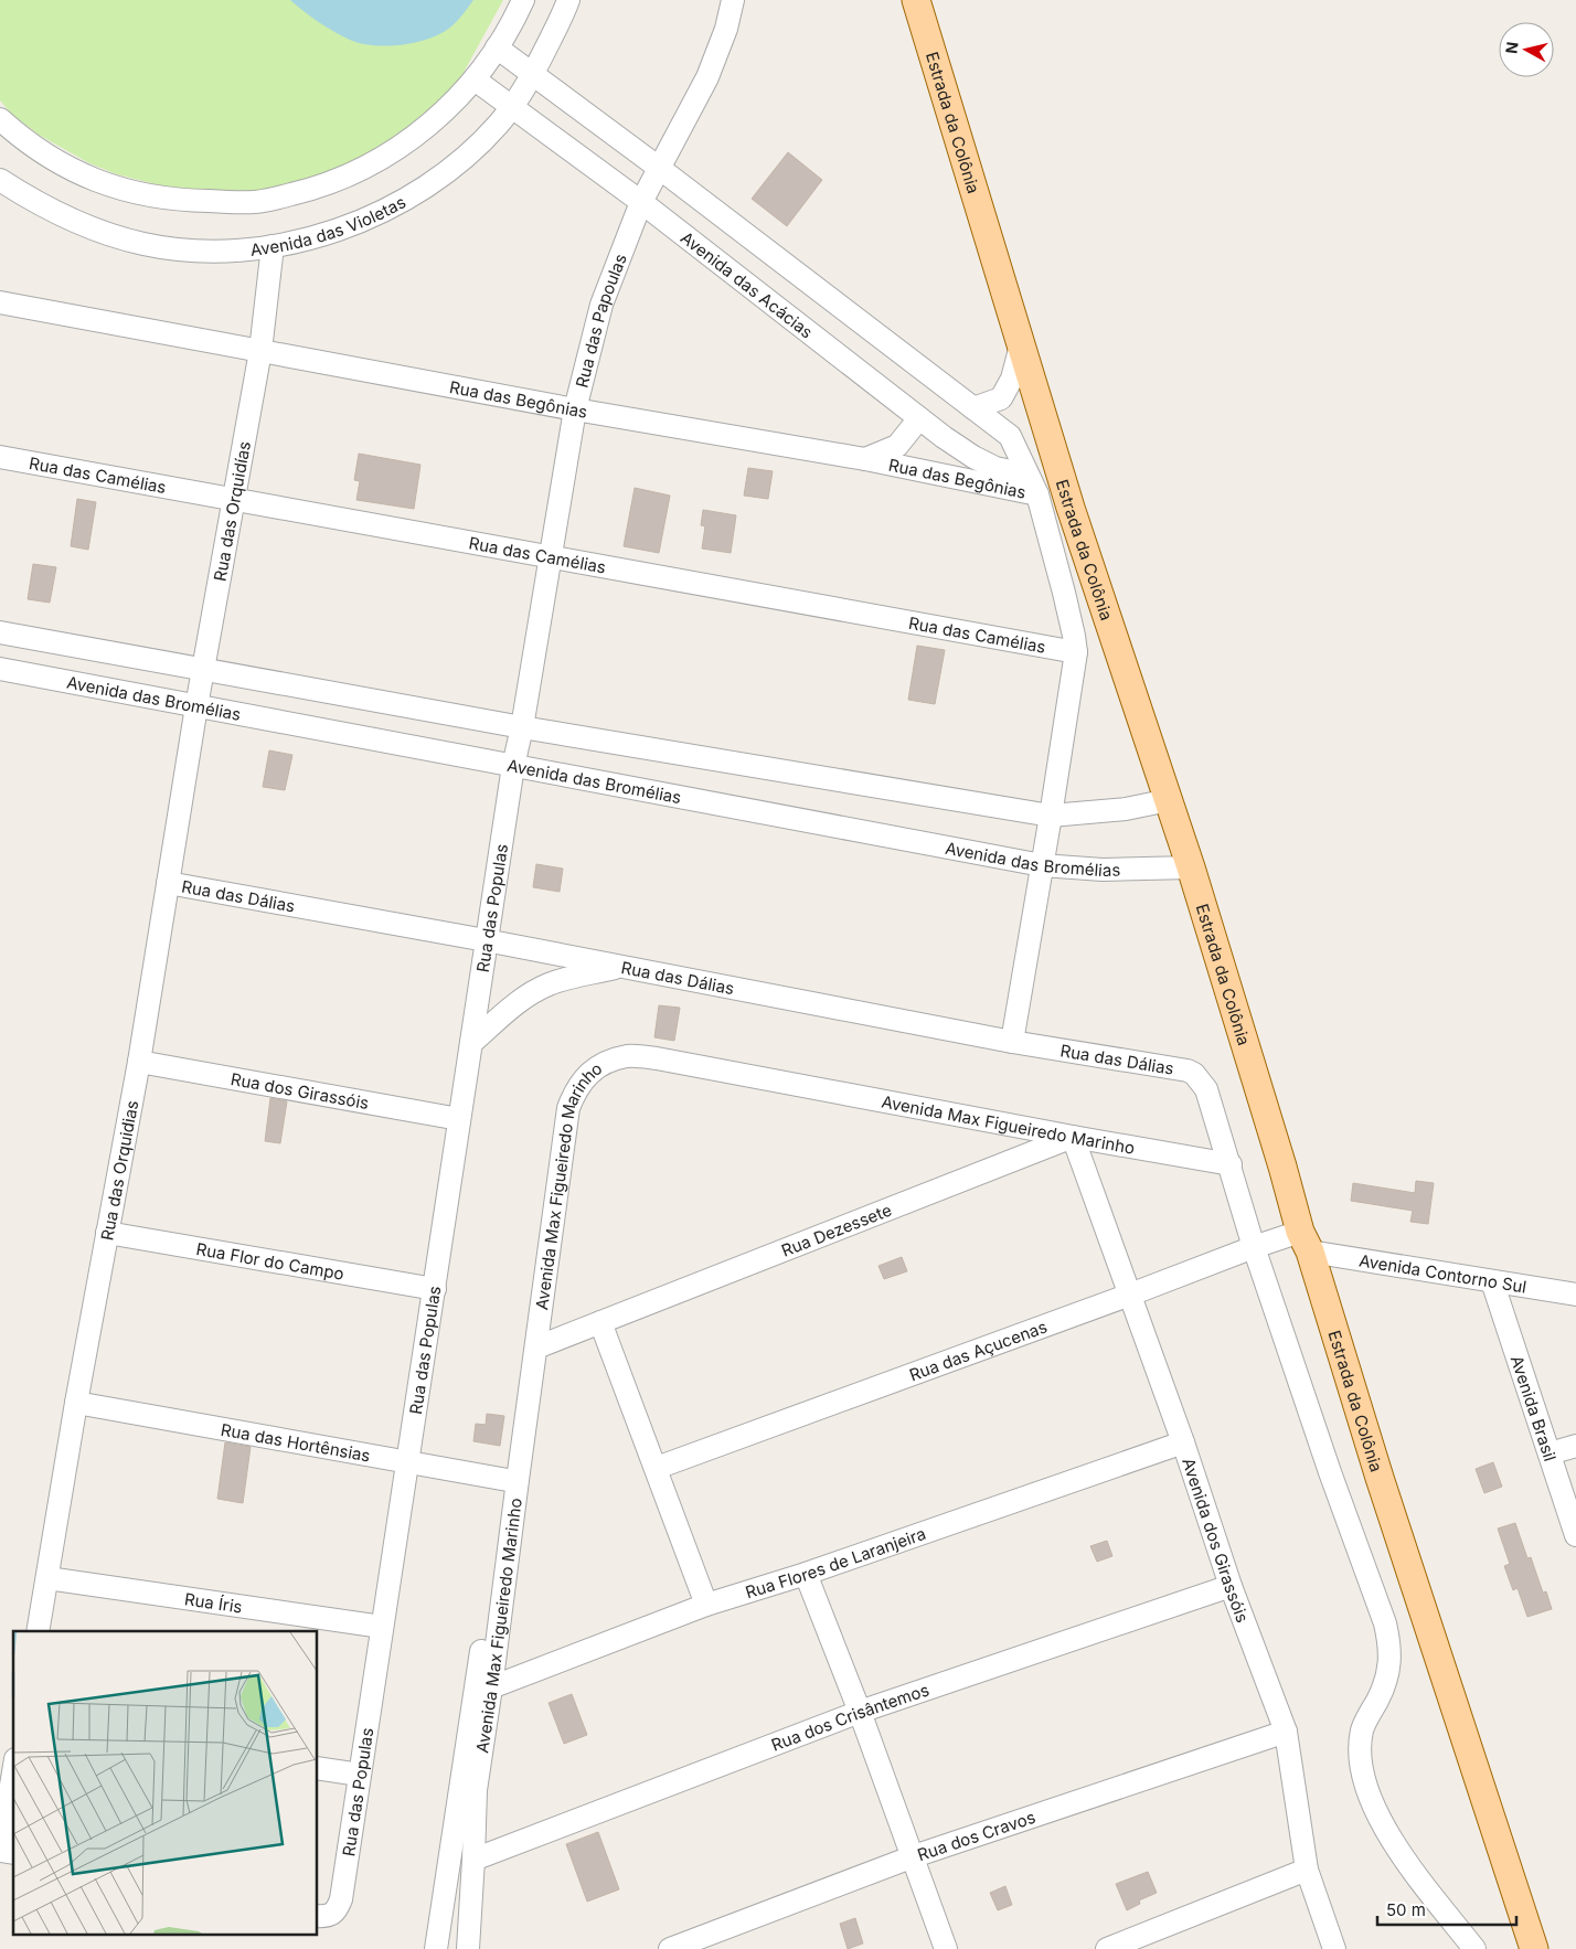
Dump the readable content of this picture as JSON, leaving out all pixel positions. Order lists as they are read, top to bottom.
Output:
{
  "streets": {
    "main road": ["Estrada da Colônia"],
    "street": [
      "Avenida das Violetas",
      "Avenida das Acácias",
      "Rua das Papoulas",
      "Rua das Begônias",
      "Rua das Camélias",
      "Rua das Orquidías",
      "Avenida das Bromélias",
      "Rua das Dálias",
      "Rua das Populas",
      "Rua dos Girassóis",
      "Avenida Max Figueiredo Marinho",
      "Rua das Orquidias",
      "Rua Dezessete",
      "Rua Flor do Campo",
      "Avenida Contorno Sul",
      "Rua das Açucenas",
      "Avenida Brasil",
      "Rua das Hortênsias",
      "Avenida dos Girassóis",
      "Rua Flores de Laranjeira",
      "Rua Íris",
      "Rua dos Crisântemos",
      "Rua dos Cravos"
    ]
  },
  "crossings": [
    ["Estrada da Colônia", "Avenida das Bromélias"],
    ["Estrada da Colônia", "Avenida Contorno Sul"],
    ["Estrada da Colônia", "Rua das Açucenas"],
    ["Avenida das Violetas", "Avenida das Acácias"],
    ["Avenida das Violetas", "Rua das Orquidías"],
    ["Avenida das Acácias", "Rua das Papoulas"],
    ["Avenida das Acácias", "Rua das Begônias"],
    ["Rua das Papoulas", "Rua das Begônias"],
    ["Rua das Papoulas", "Rua das Camélias"],
    ["Rua das Papoulas", "Rua das Populas"],
    ["Rua das Begônias", "Rua das Orquidías"],
    ["Rua das Camélias", "Rua das Orquidías"],
    ["Rua das Orquidías", "Avenida das Bromélias"],
    ["Rua das Orquidías", "Rua das Orquidias"],
    ["Avenida das Bromélias", "Rua das Populas"],
    ["Avenida das Bromélias", "Rua das Orquidias"],
    ["Rua das Dálias", "Rua das Populas"],
    ["Rua das Dálias", "Avenida Max Figueiredo Marinho"],
    ["Rua das Dálias", "Rua das Orquidias"],
    ["Rua das Populas", "Rua dos Girassóis"],
    ["Rua das Populas", "Rua Flor do Campo"],
    ["Rua das Populas", "Rua das Hortênsias"],
    ["Rua das Populas", "Rua Íris"],
    ["Rua dos Girassóis", "Rua das Orquidias"],
    ["Avenida Max Figueiredo Marinho", "Rua Dezessete"],
    ["Avenida Max Figueiredo Marinho", "Rua das Hortênsias"],
    ["Avenida Max Figueiredo Marinho", "Avenida dos Girassóis"],
    ["Avenida Max Figueiredo Marinho", "Rua Flores de Laranjeira"],
    ["Avenida Max Figueiredo Marinho", "Rua dos Crisântemos"],
    ["Rua das Orquidias", "Rua Flor do Campo"],
    ["Rua das Orquidias", "Rua das Hortênsias"],
    ["Rua das Orquidias", "Rua Íris"],
    ["Rua Dezessete", "Avenida dos Girassóis"],
    ["Avenida Contorno Sul", "Rua das Açucenas"],
    ["Avenida Contorno Sul", "Avenida Brasil"],
    ["Rua das Açucenas", "Avenida dos Girassóis"],
    ["Avenida dos Girassóis", "Rua Flores de Laranjeira"],
    ["Avenida dos Girassóis", "Rua dos Crisântemos"],
    ["Avenida dos Girassóis", "Rua dos Cravos"]
  ],
  "scale_bar": "50 m",
  "north": "left"
}
